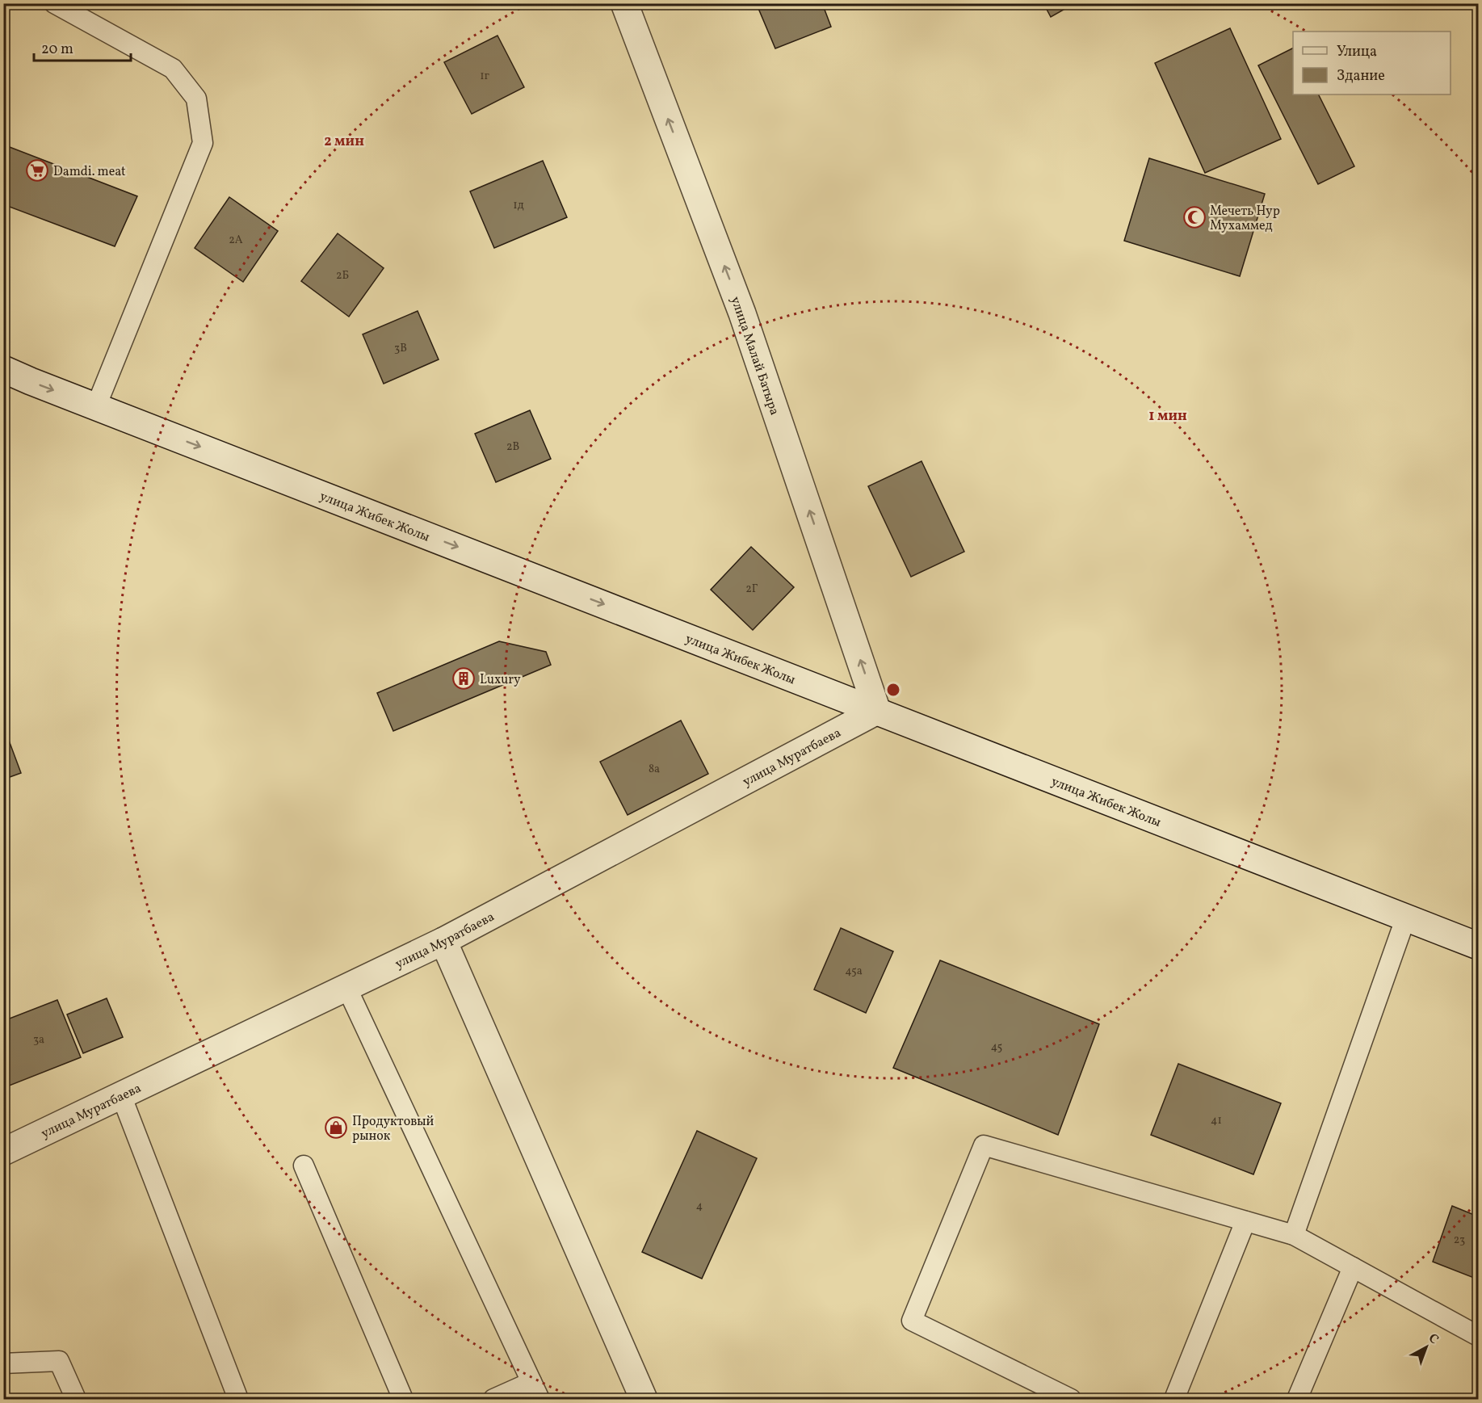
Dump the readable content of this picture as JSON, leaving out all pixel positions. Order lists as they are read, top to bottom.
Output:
{
  "streets": {
    "street": ["улица Малай Батыра", "улица Жибек Жолы", "улица Муратбаева"]
  },
  "crossings": [
    ["улица Малай Батыра", "улица Жибек Жолы"],
    ["улица Малай Батыра", "улица Муратбаева"],
    ["улица Жибек Жолы", "улица Муратбаева"]
  ],
  "one_way": ["улица Малай Батыра", "улица Жибек Жолы"],
  "places": {
    "supermarket": ["Damdi. meat"],
    "mosque": ["Мечеть Нур Мухаммед"],
    "building": ["Luxury"],
    "shop": ["Продуктовый рынок"]
  },
  "house_numbers": [
    "1г",
    "1д",
    "2А",
    "2Б",
    "3В",
    "2В",
    "2Г",
    "8а",
    "45а",
    "3а",
    "45",
    "41",
    "4",
    "23"
  ],
  "legend": ["Улица", "Здание"],
  "scale_bar": "20 m",
  "north": "top right",
  "rings": ["2 мин", "1 мин"]
}
